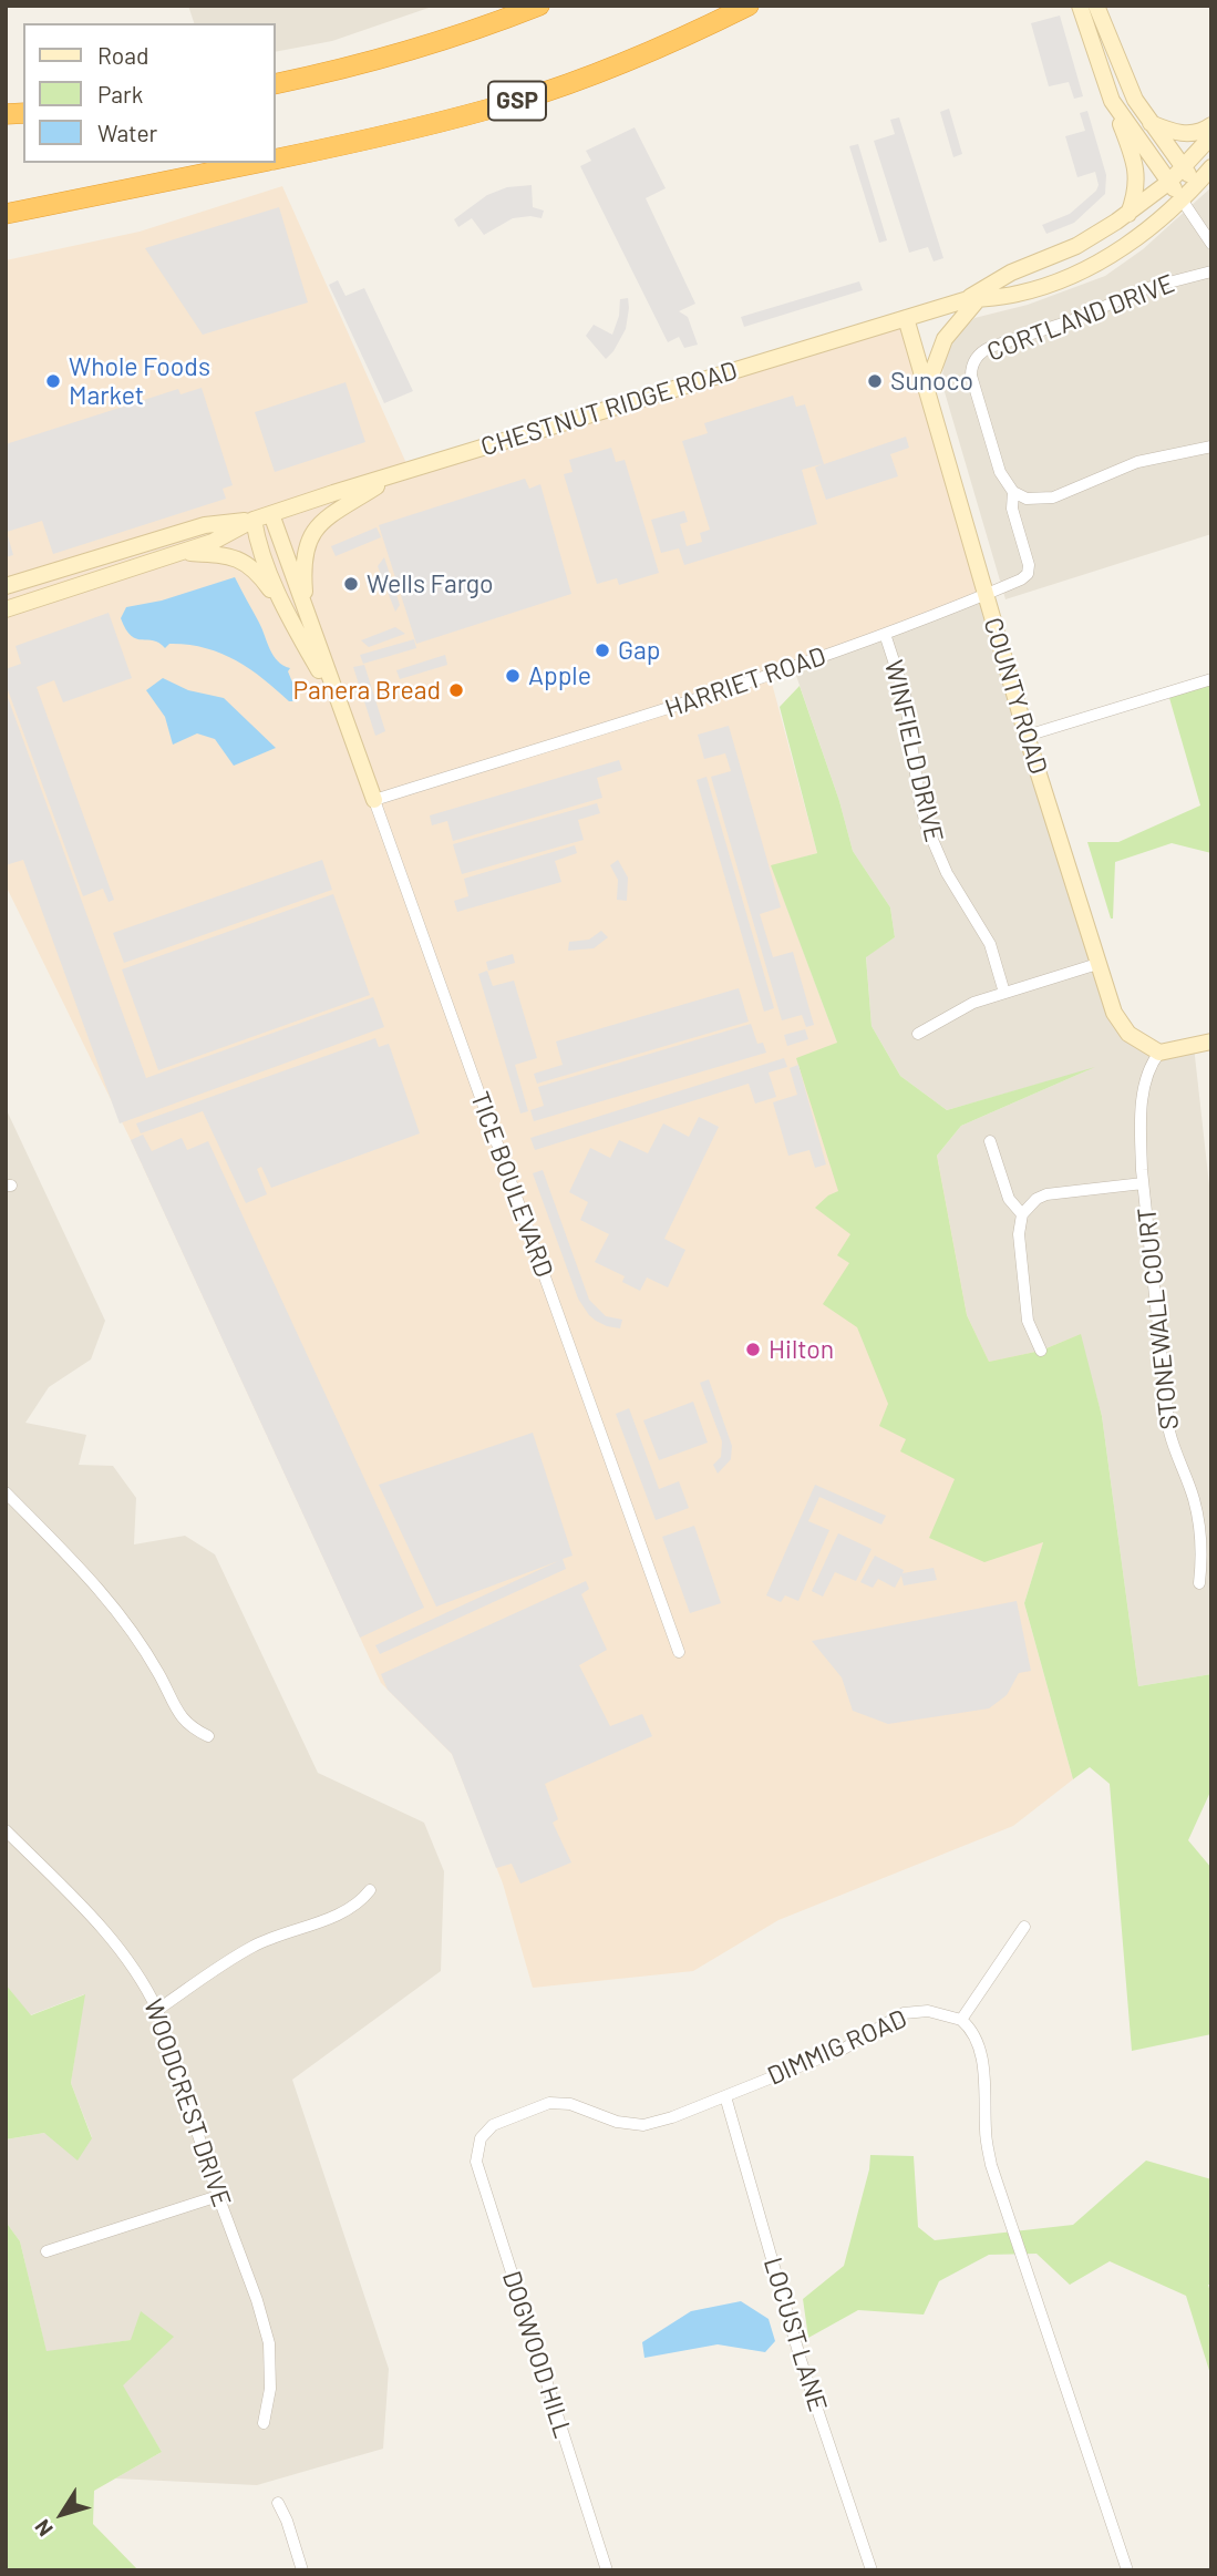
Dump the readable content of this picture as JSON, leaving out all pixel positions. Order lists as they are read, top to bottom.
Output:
{
  "streets": {
    "highway": ["GSP"],
    "main road": ["CHESTNUT RIDGE ROAD", "COUNTY ROAD", "TICE BOULEVARD"],
    "street": [
      "CORTLAND DRIVE",
      "HARRIET ROAD",
      "WINFIELD DRIVE",
      "STONEWALL COURT",
      "DIMMIG ROAD",
      "WOODCREST DRIVE",
      "LOCUST LANE",
      "DOGWOOD HILL"
    ]
  },
  "crossings": [
    ["CORTLAND DRIVE", "HARRIET ROAD"],
    ["CHESTNUT RIDGE ROAD", "COUNTY ROAD"],
    ["CHESTNUT RIDGE ROAD", "TICE BOULEVARD"],
    ["HARRIET ROAD", "COUNTY ROAD"],
    ["HARRIET ROAD", "WINFIELD DRIVE"],
    ["HARRIET ROAD", "TICE BOULEVARD"],
    ["COUNTY ROAD", "STONEWALL COURT"],
    ["DIMMIG ROAD", "LOCUST LANE"],
    ["DIMMIG ROAD", "DOGWOOD HILL"]
  ],
  "places": [
    "Whole Foods Market",
    "Sunoco",
    "Wells Fargo",
    "Gap",
    "Apple",
    "Panera Bread",
    "Hilton"
  ],
  "legend": ["Road", "Park", "Water"],
  "north": "bottom left"
}
